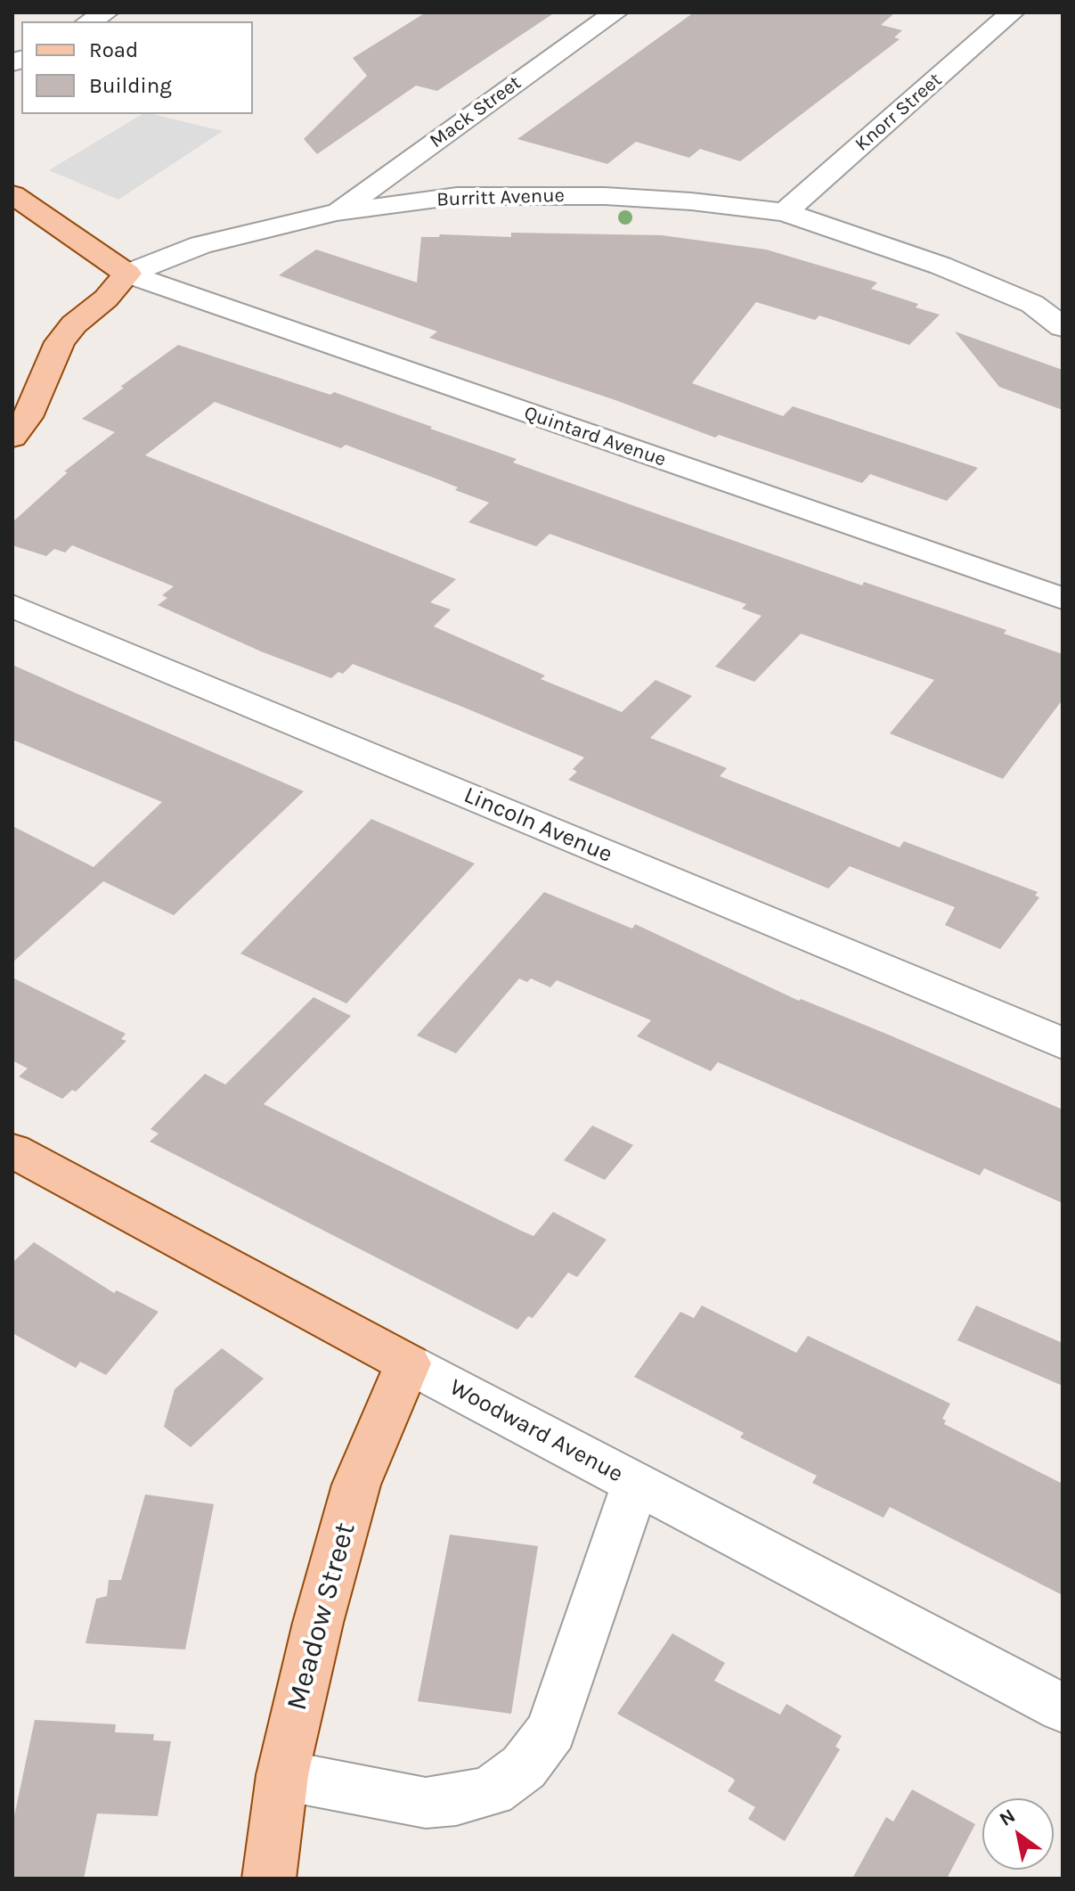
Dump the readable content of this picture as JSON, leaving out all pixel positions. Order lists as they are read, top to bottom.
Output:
{
  "streets": {
    "main road": ["Burritt Avenue", "Woodward Avenue", "Meadow Street"],
    "street": [
      "Mack Street",
      "Knorr Street",
      "Quintard Avenue",
      "Lincoln Avenue"
    ]
  },
  "crossings": [
    ["Mack Street", "Burritt Avenue"],
    ["Knorr Street", "Burritt Avenue"],
    ["Burritt Avenue", "Quintard Avenue"],
    ["Woodward Avenue", "Meadow Street"]
  ],
  "legend": ["Road", "Building"],
  "north": "top left"
}
